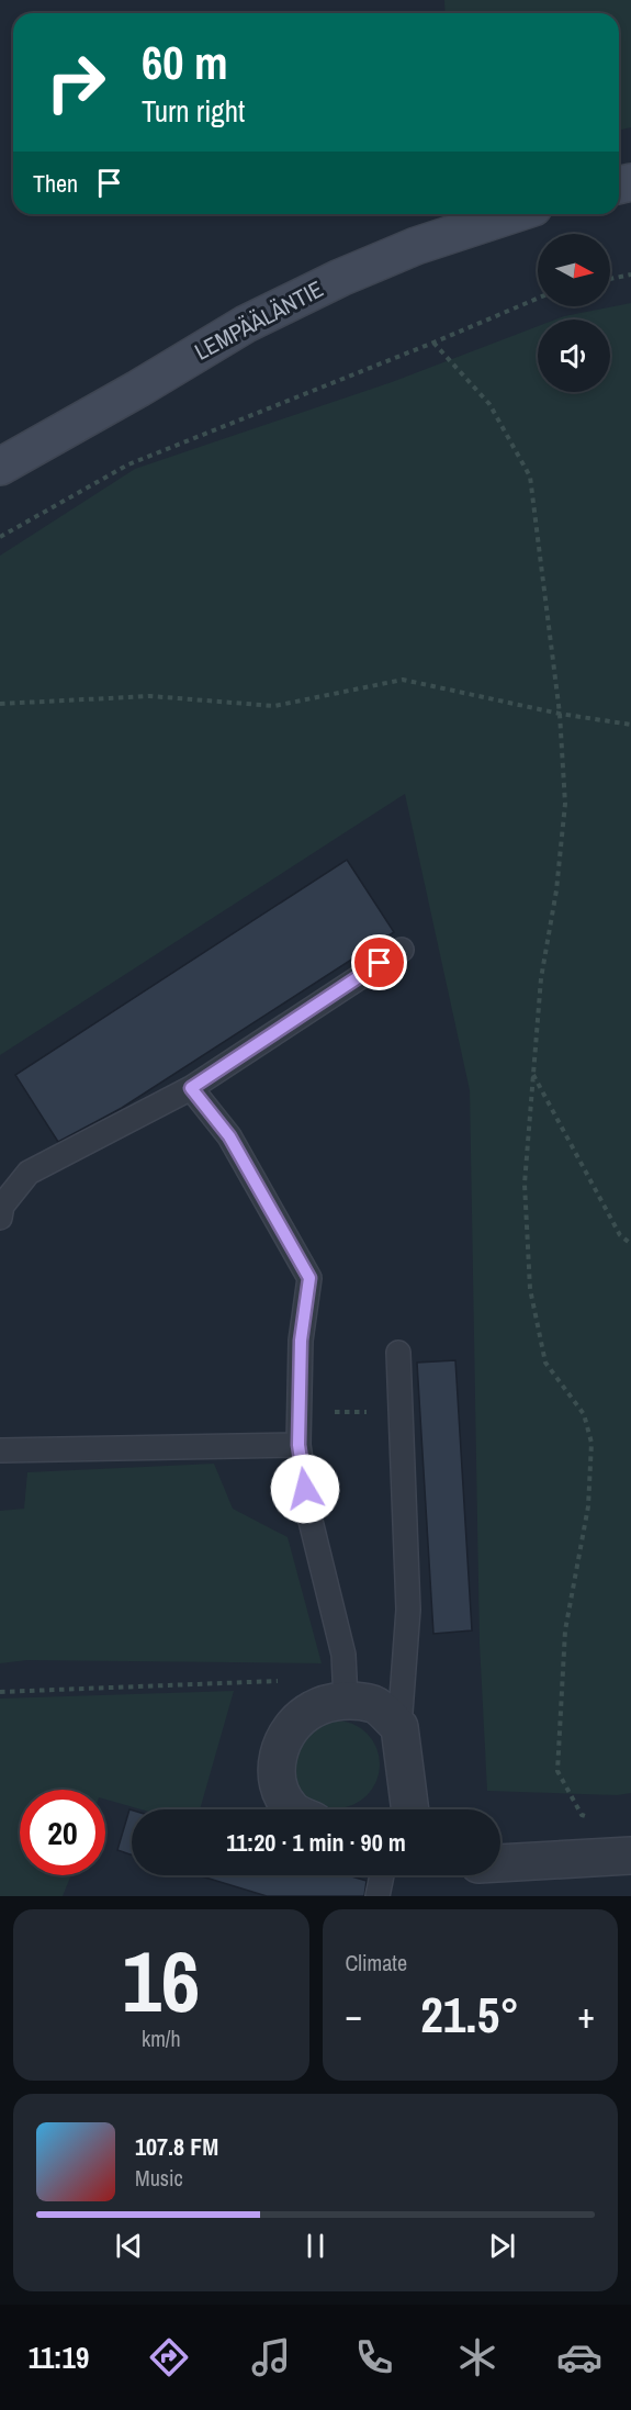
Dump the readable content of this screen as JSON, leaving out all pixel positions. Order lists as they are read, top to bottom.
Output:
{
  "streets": {
    "main road": ["LEMPÄÄLÄNTIE"]
  },
  "north": "right",
  "page": {
    "turn": ["60 m", "Turn right"],
    "then": "Then",
    "limit": "20",
    "trip": "11:20 · 1 min · 90 m",
    "tile": [
      ["16", "km/h"],
      "Climate"
    ],
    "heat": ["−", "21.5°", "+"],
    "song": ["107.8 FM", "Music"],
    "tabs": "11:19"
  }
}
